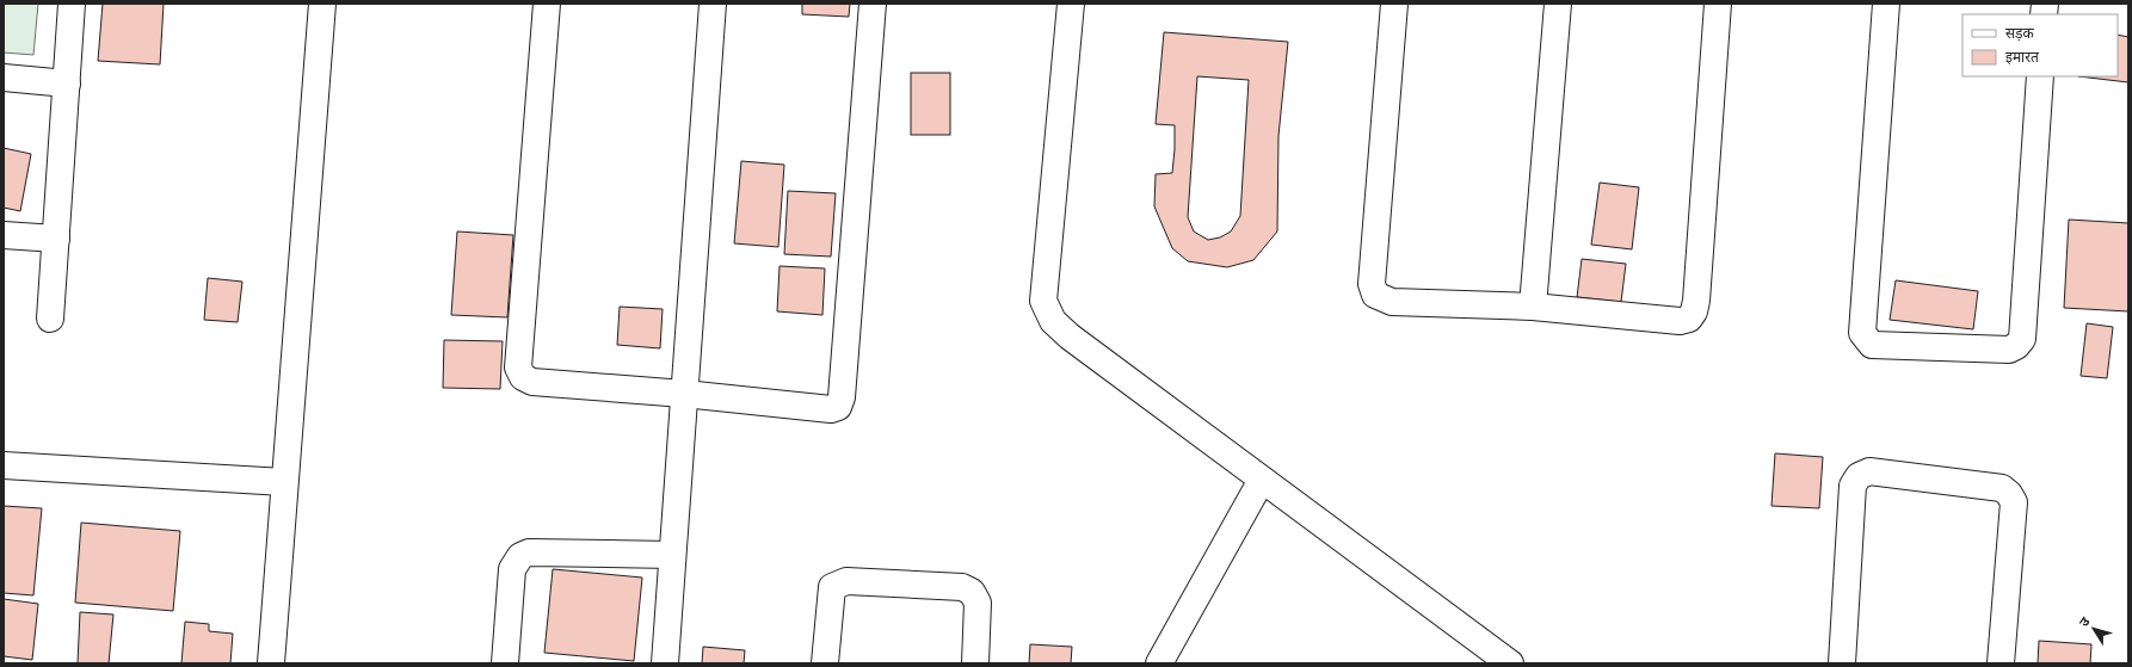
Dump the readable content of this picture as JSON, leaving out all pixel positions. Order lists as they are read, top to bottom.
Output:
{
  "legend": ["सड़क", "इमारत"],
  "north": "top left"
}
